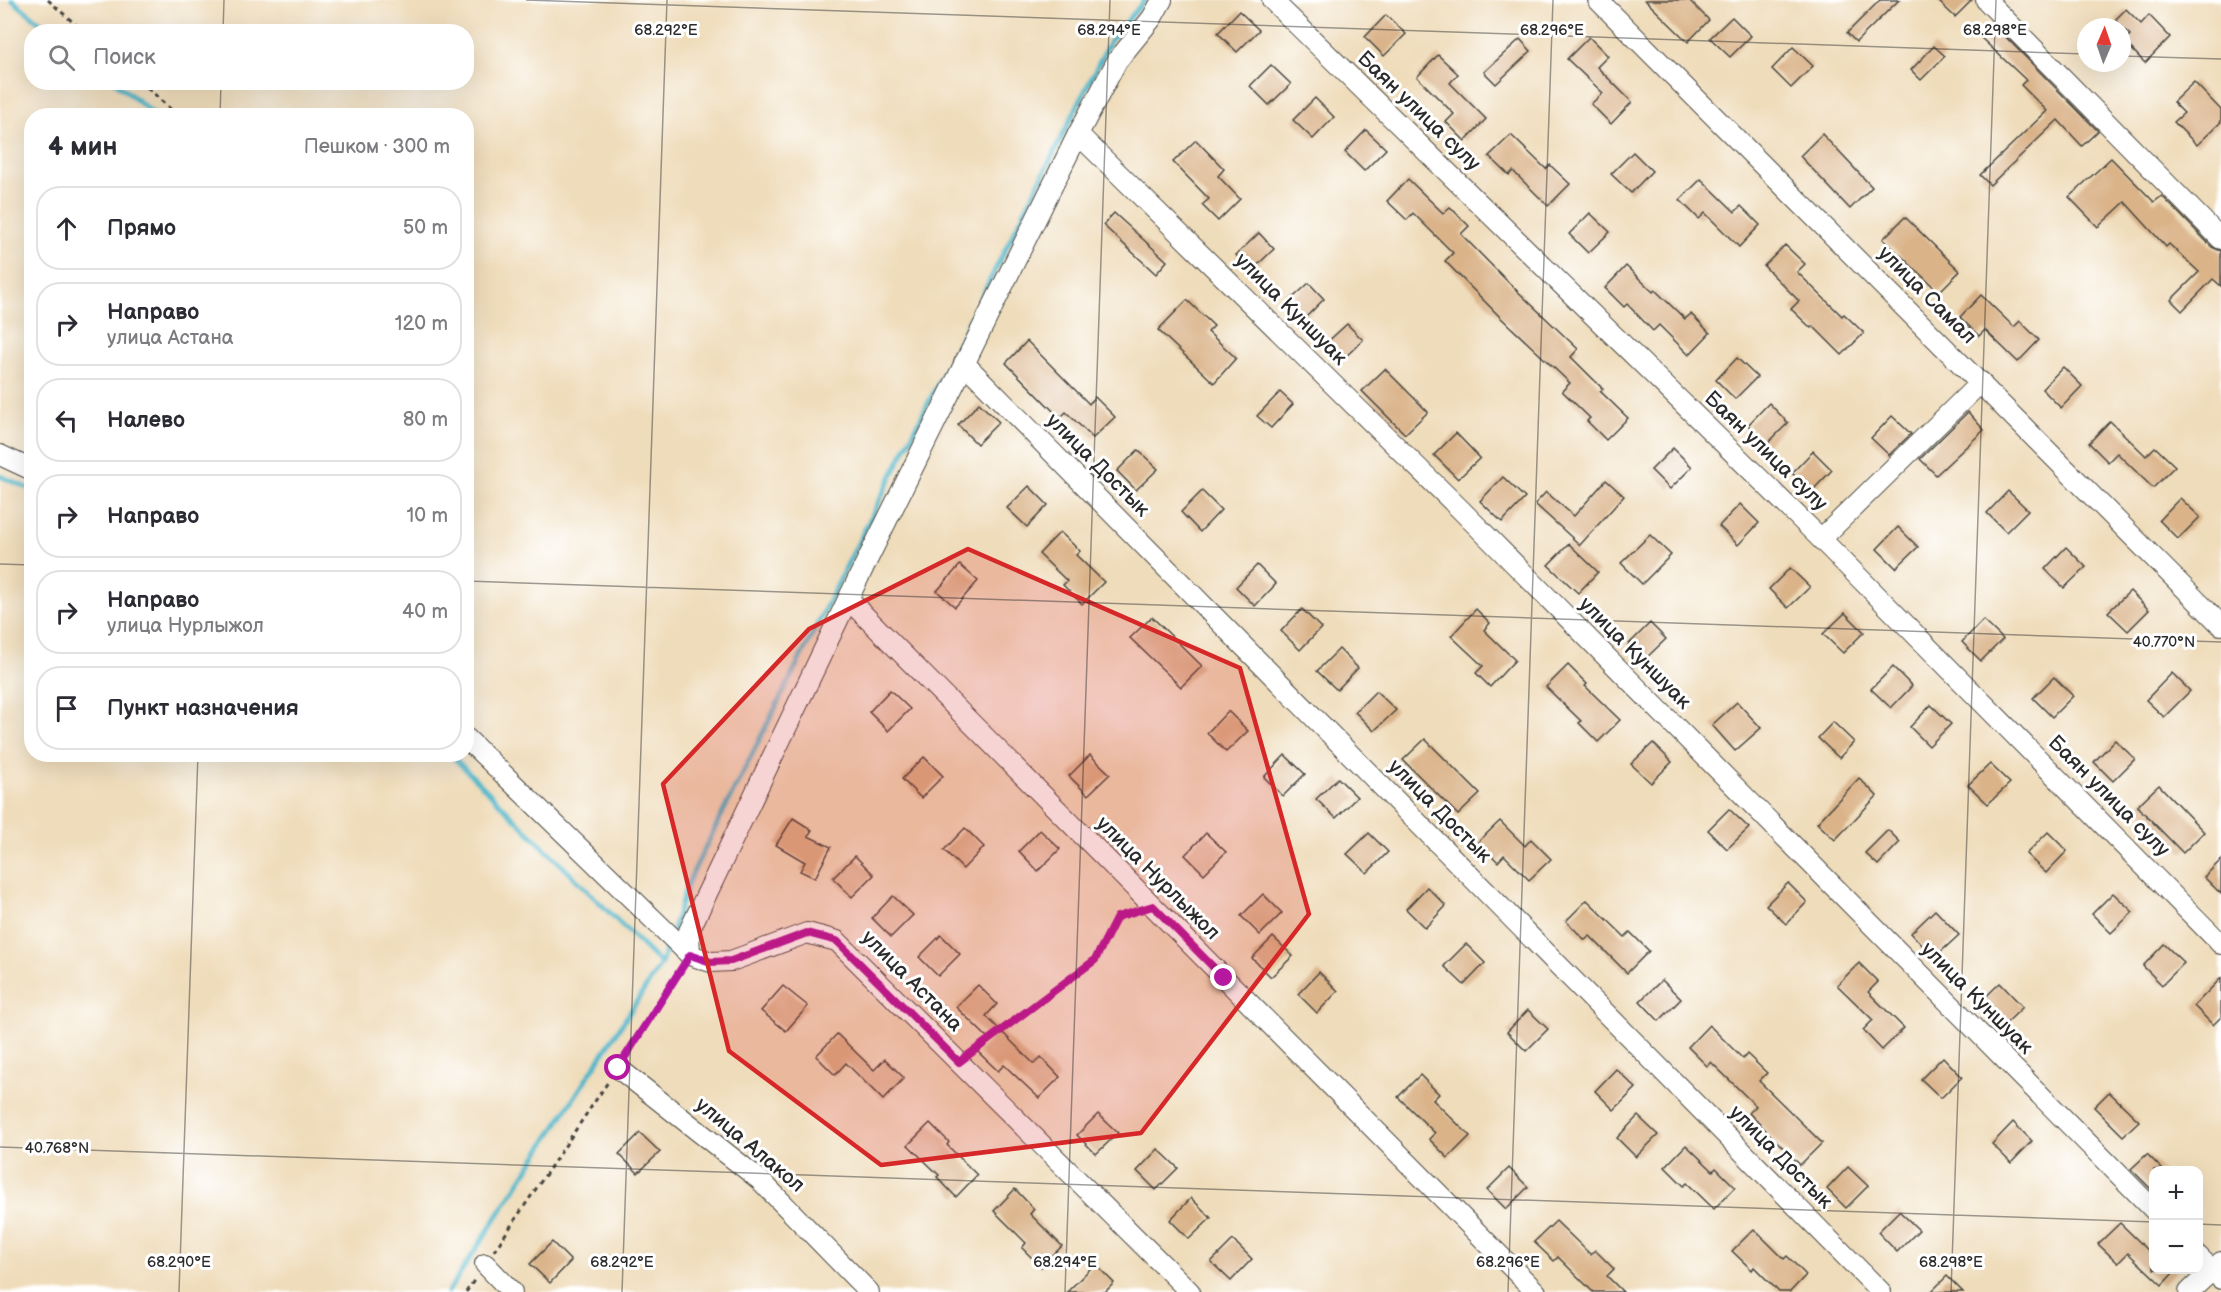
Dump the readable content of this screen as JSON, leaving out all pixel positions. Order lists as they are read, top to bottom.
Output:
{
  "streets": {
    "street": [
      "Баян улица сулу",
      "улица Самал",
      "улица Куншуак",
      "улица Достык",
      "улица Нурлыжол",
      "улица Астана",
      "улица Алакол"
    ]
  },
  "north": "top",
  "page": {
    "search": "Поиск",
    "heading": ["4 мин", "Пешком · 300 m"],
    "list": [
      ["Прямо", "50 m"],
      ["Направо", "улица Астана", "120 m"],
      ["Налево", "80 m"],
      ["Направо", "10 m"],
      ["Направо", "улица Нурлыжол", "40 m"],
      "Пункт назначения"
    ],
    "map_buttons": ["+", "−"]
  },
  "coordinates": [
    "68.292°E",
    "68.294°E",
    "68.296°E",
    "68.298°E",
    "40.770°N",
    "40.768°N",
    "68.290°E"
  ]
}
